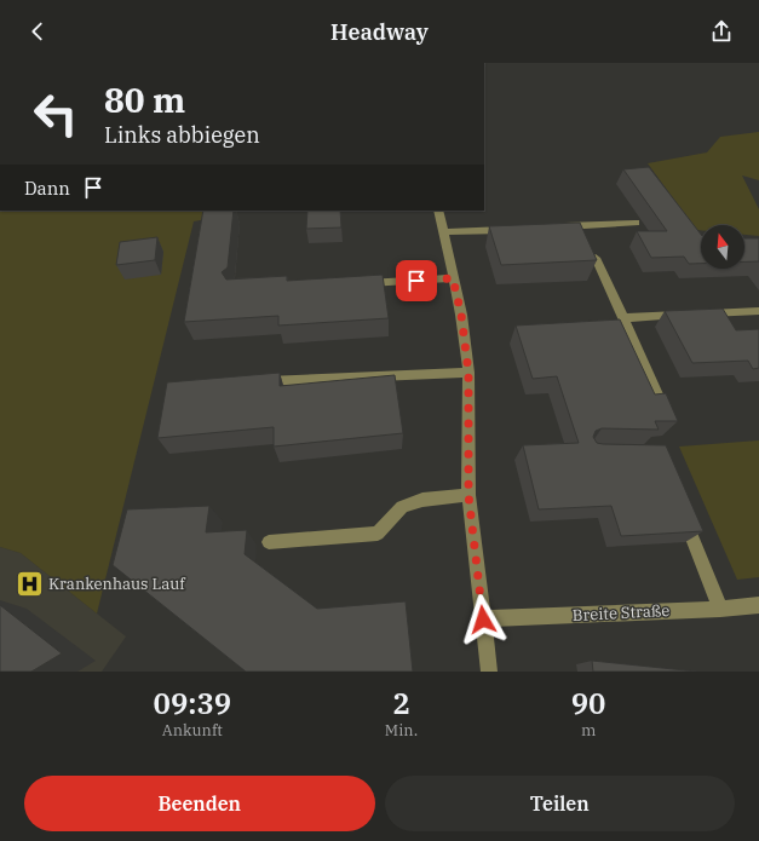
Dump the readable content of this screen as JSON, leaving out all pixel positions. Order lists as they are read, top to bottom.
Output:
{
  "streets": {
    "street": ["Breite Straße"]
  },
  "places": {
    "hospital": ["Krankenhaus Lauf"]
  },
  "north": "top",
  "page": {
    "header": "Headway",
    "turn": ["80 m", "Links abbiegen"],
    "then": "Dann",
    "eta": [
      "09:39",
      "Ankunft",
      "2",
      "Min.",
      "90",
      "m"
    ],
    "buttons": ["Beenden", "Teilen"]
  }
}
